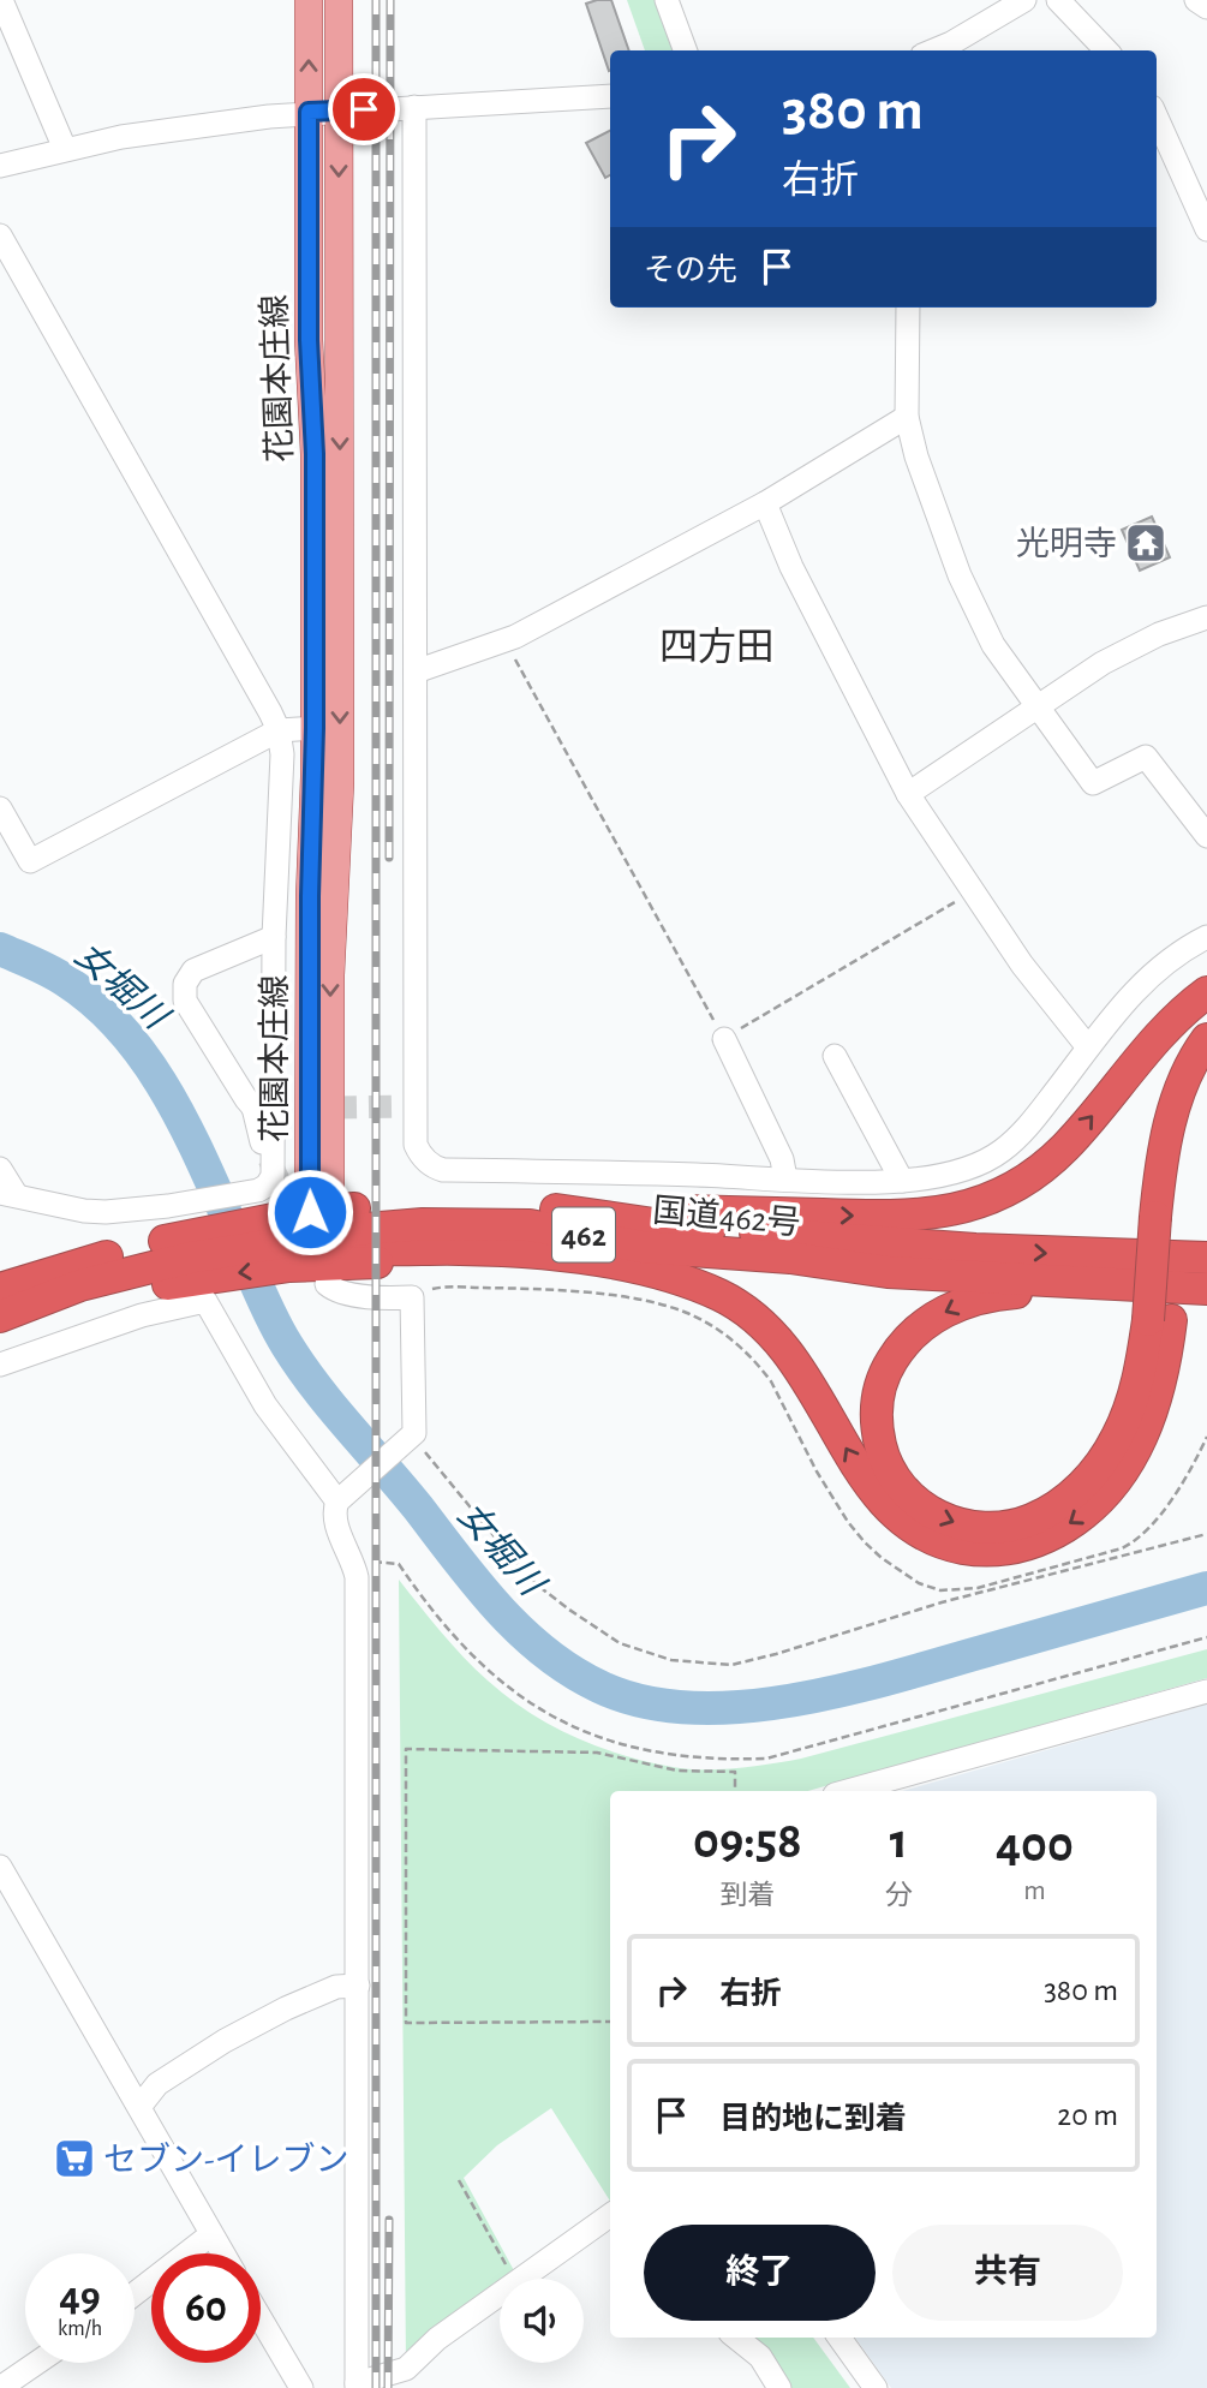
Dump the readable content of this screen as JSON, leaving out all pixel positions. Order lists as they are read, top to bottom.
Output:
{
  "streets": {
    "highway": ["国道462号", "462"],
    "main road": ["花園本庄線"]
  },
  "crossings": [
    ["花園本庄線", "国道462号"]
  ],
  "districts": ["四方田"],
  "water": ["女堀川"],
  "places": {
    "temple": ["光明寺"],
    "supermarket": ["セブン-イレブン"]
  },
  "page": {
    "turn": ["380 m", "右折"],
    "then": "その先",
    "eta": [
      "09:58",
      "到着",
      "1",
      "分",
      "400",
      "m"
    ],
    "list": [
      {
        "name": "右折",
        "value": "380 m"
      },
      {
        "name": "目的地に到着",
        "value": "20 m"
      }
    ],
    "buttons": ["終了", "共有"],
    "speed": "49 km/h",
    "limit": "60"
  }
}
